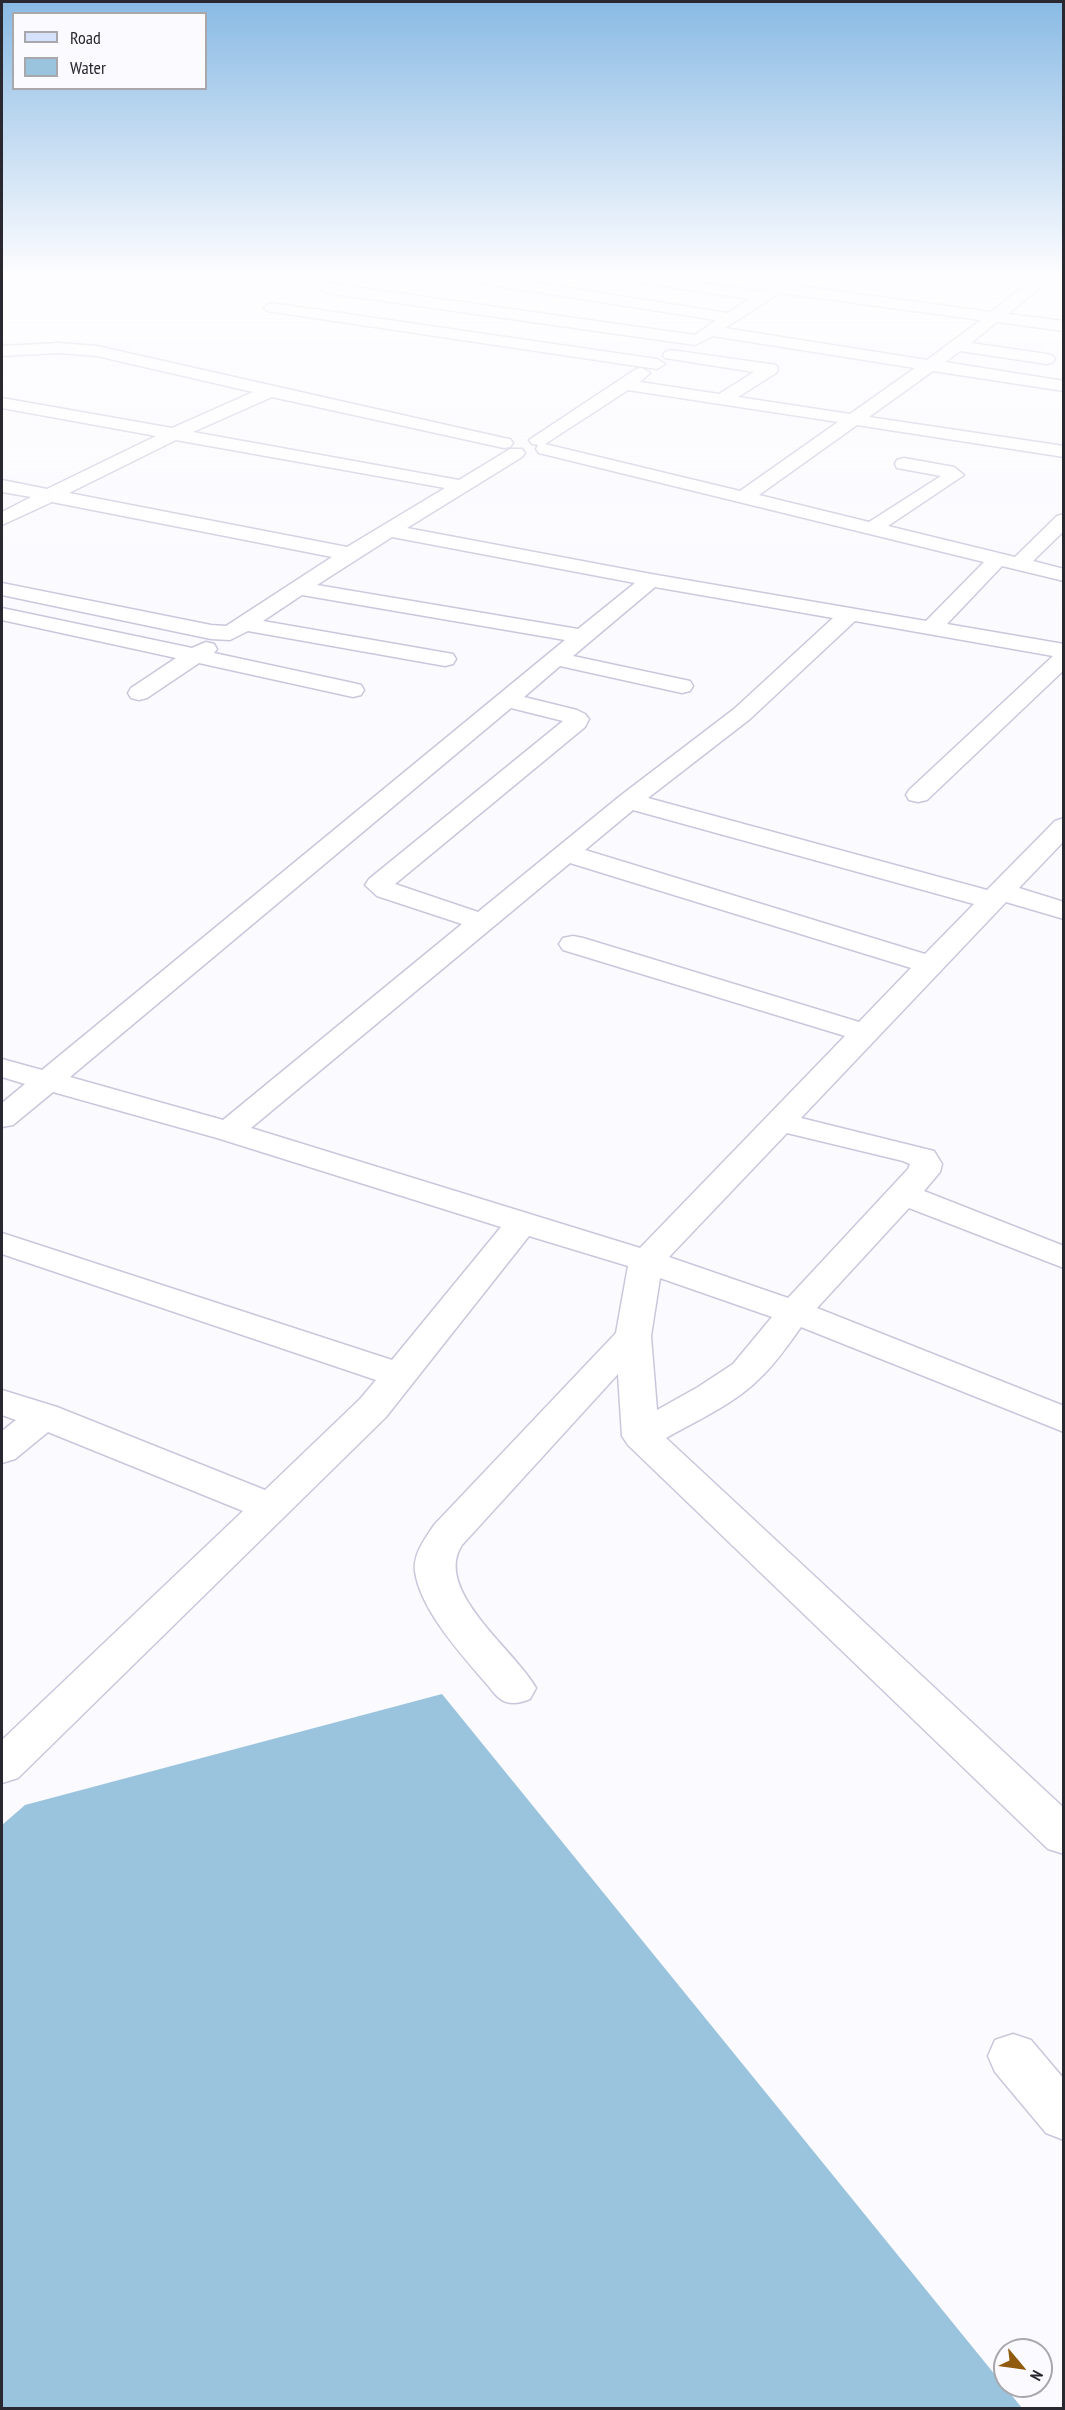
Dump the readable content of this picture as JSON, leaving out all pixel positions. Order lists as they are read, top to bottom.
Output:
{
  "legend": ["Road", "Water"],
  "north": "bottom right"
}
